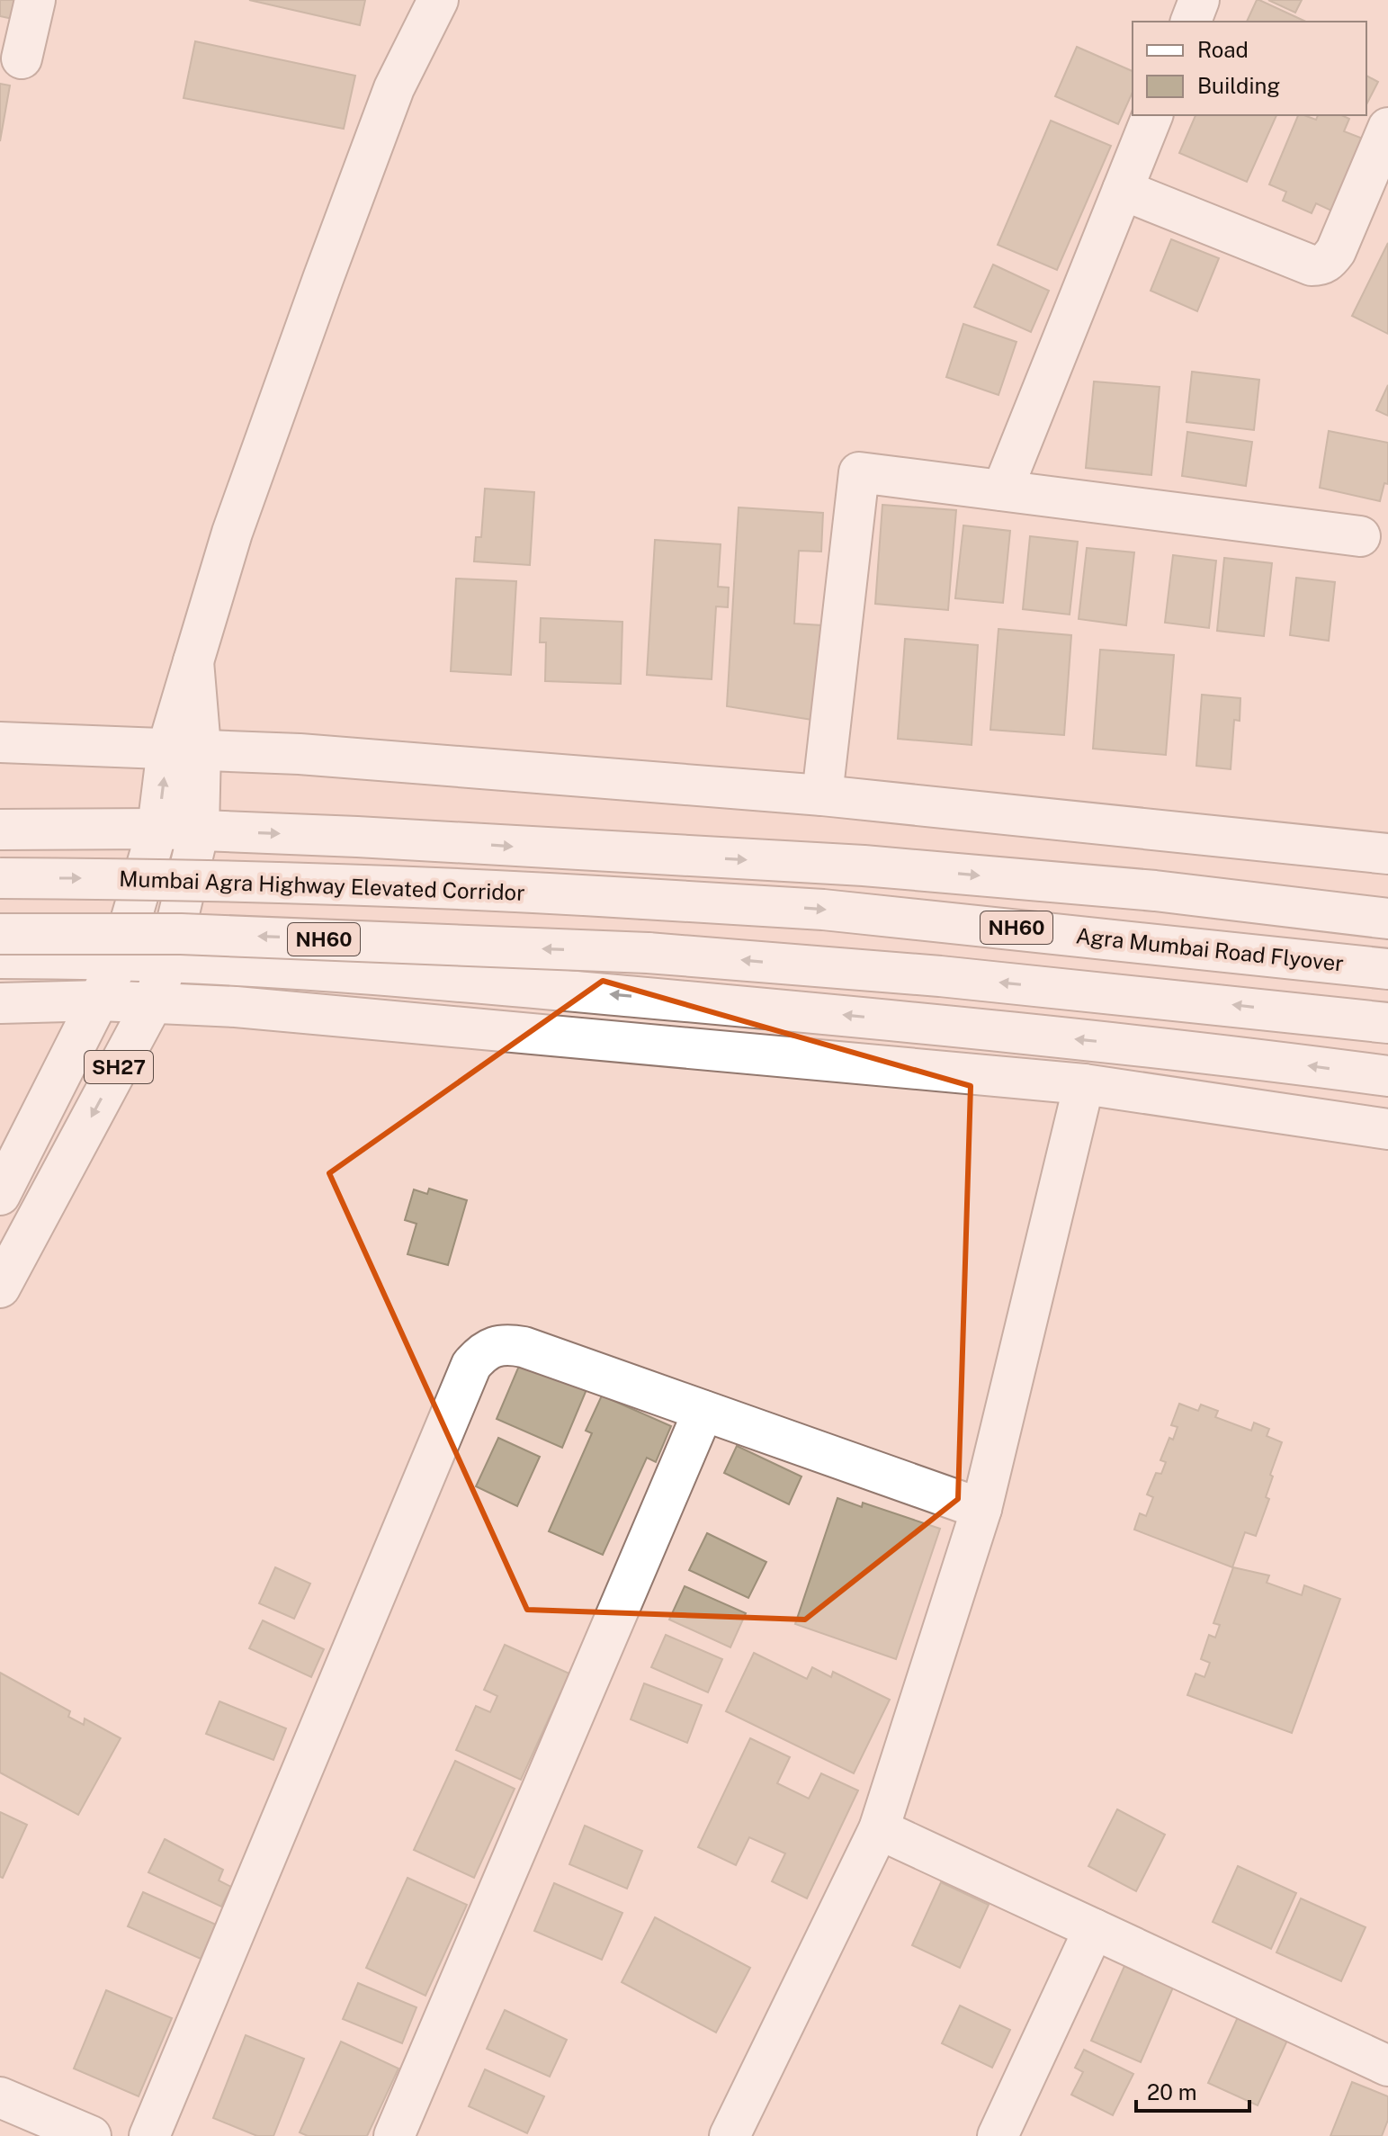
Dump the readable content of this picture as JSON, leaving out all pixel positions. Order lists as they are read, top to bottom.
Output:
{
  "streets": {
    "main road": [
      "Mumbai Agra Highway Elevated Corridor",
      "NH60",
      "Agra Mumbai Road Flyover",
      "SH27"
    ]
  },
  "crossings": [
    ["Mumbai Agra Highway Elevated Corridor", "Agra Mumbai Road Flyover"]
  ],
  "legend": ["Road", "Building"],
  "scale_bar": "20 m"
}
